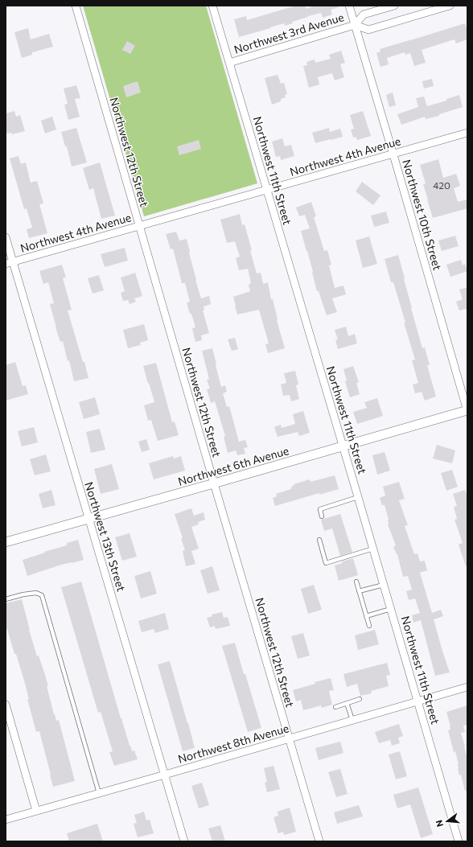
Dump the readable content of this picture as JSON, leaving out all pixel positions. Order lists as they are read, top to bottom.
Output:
{
  "streets": {
    "street": [
      "Northwest 3rd Avenue",
      "Northwest 12th Street",
      "Northwest 4th Avenue",
      "Northwest 11th Street",
      "Northwest 10th Street",
      "Northwest 6th Avenue",
      "Northwest 13th Street",
      "Northwest 8th Avenue"
    ]
  },
  "crossings": [
    ["Northwest 3rd Avenue", "Northwest 11th Street"],
    ["Northwest 3rd Avenue", "Northwest 10th Street"],
    ["Northwest 12th Street", "Northwest 4th Avenue"],
    ["Northwest 12th Street", "Northwest 6th Avenue"],
    ["Northwest 12th Street", "Northwest 8th Avenue"],
    ["Northwest 4th Avenue", "Northwest 11th Street"],
    ["Northwest 4th Avenue", "Northwest 10th Street"],
    ["Northwest 4th Avenue", "Northwest 13th Street"],
    ["Northwest 11th Street", "Northwest 6th Avenue"],
    ["Northwest 11th Street", "Northwest 8th Avenue"],
    ["Northwest 10th Street", "Northwest 6th Avenue"],
    ["Northwest 6th Avenue", "Northwest 13th Street"],
    ["Northwest 13th Street", "Northwest 8th Avenue"]
  ],
  "house_numbers": ["420"],
  "north": "left"
}
